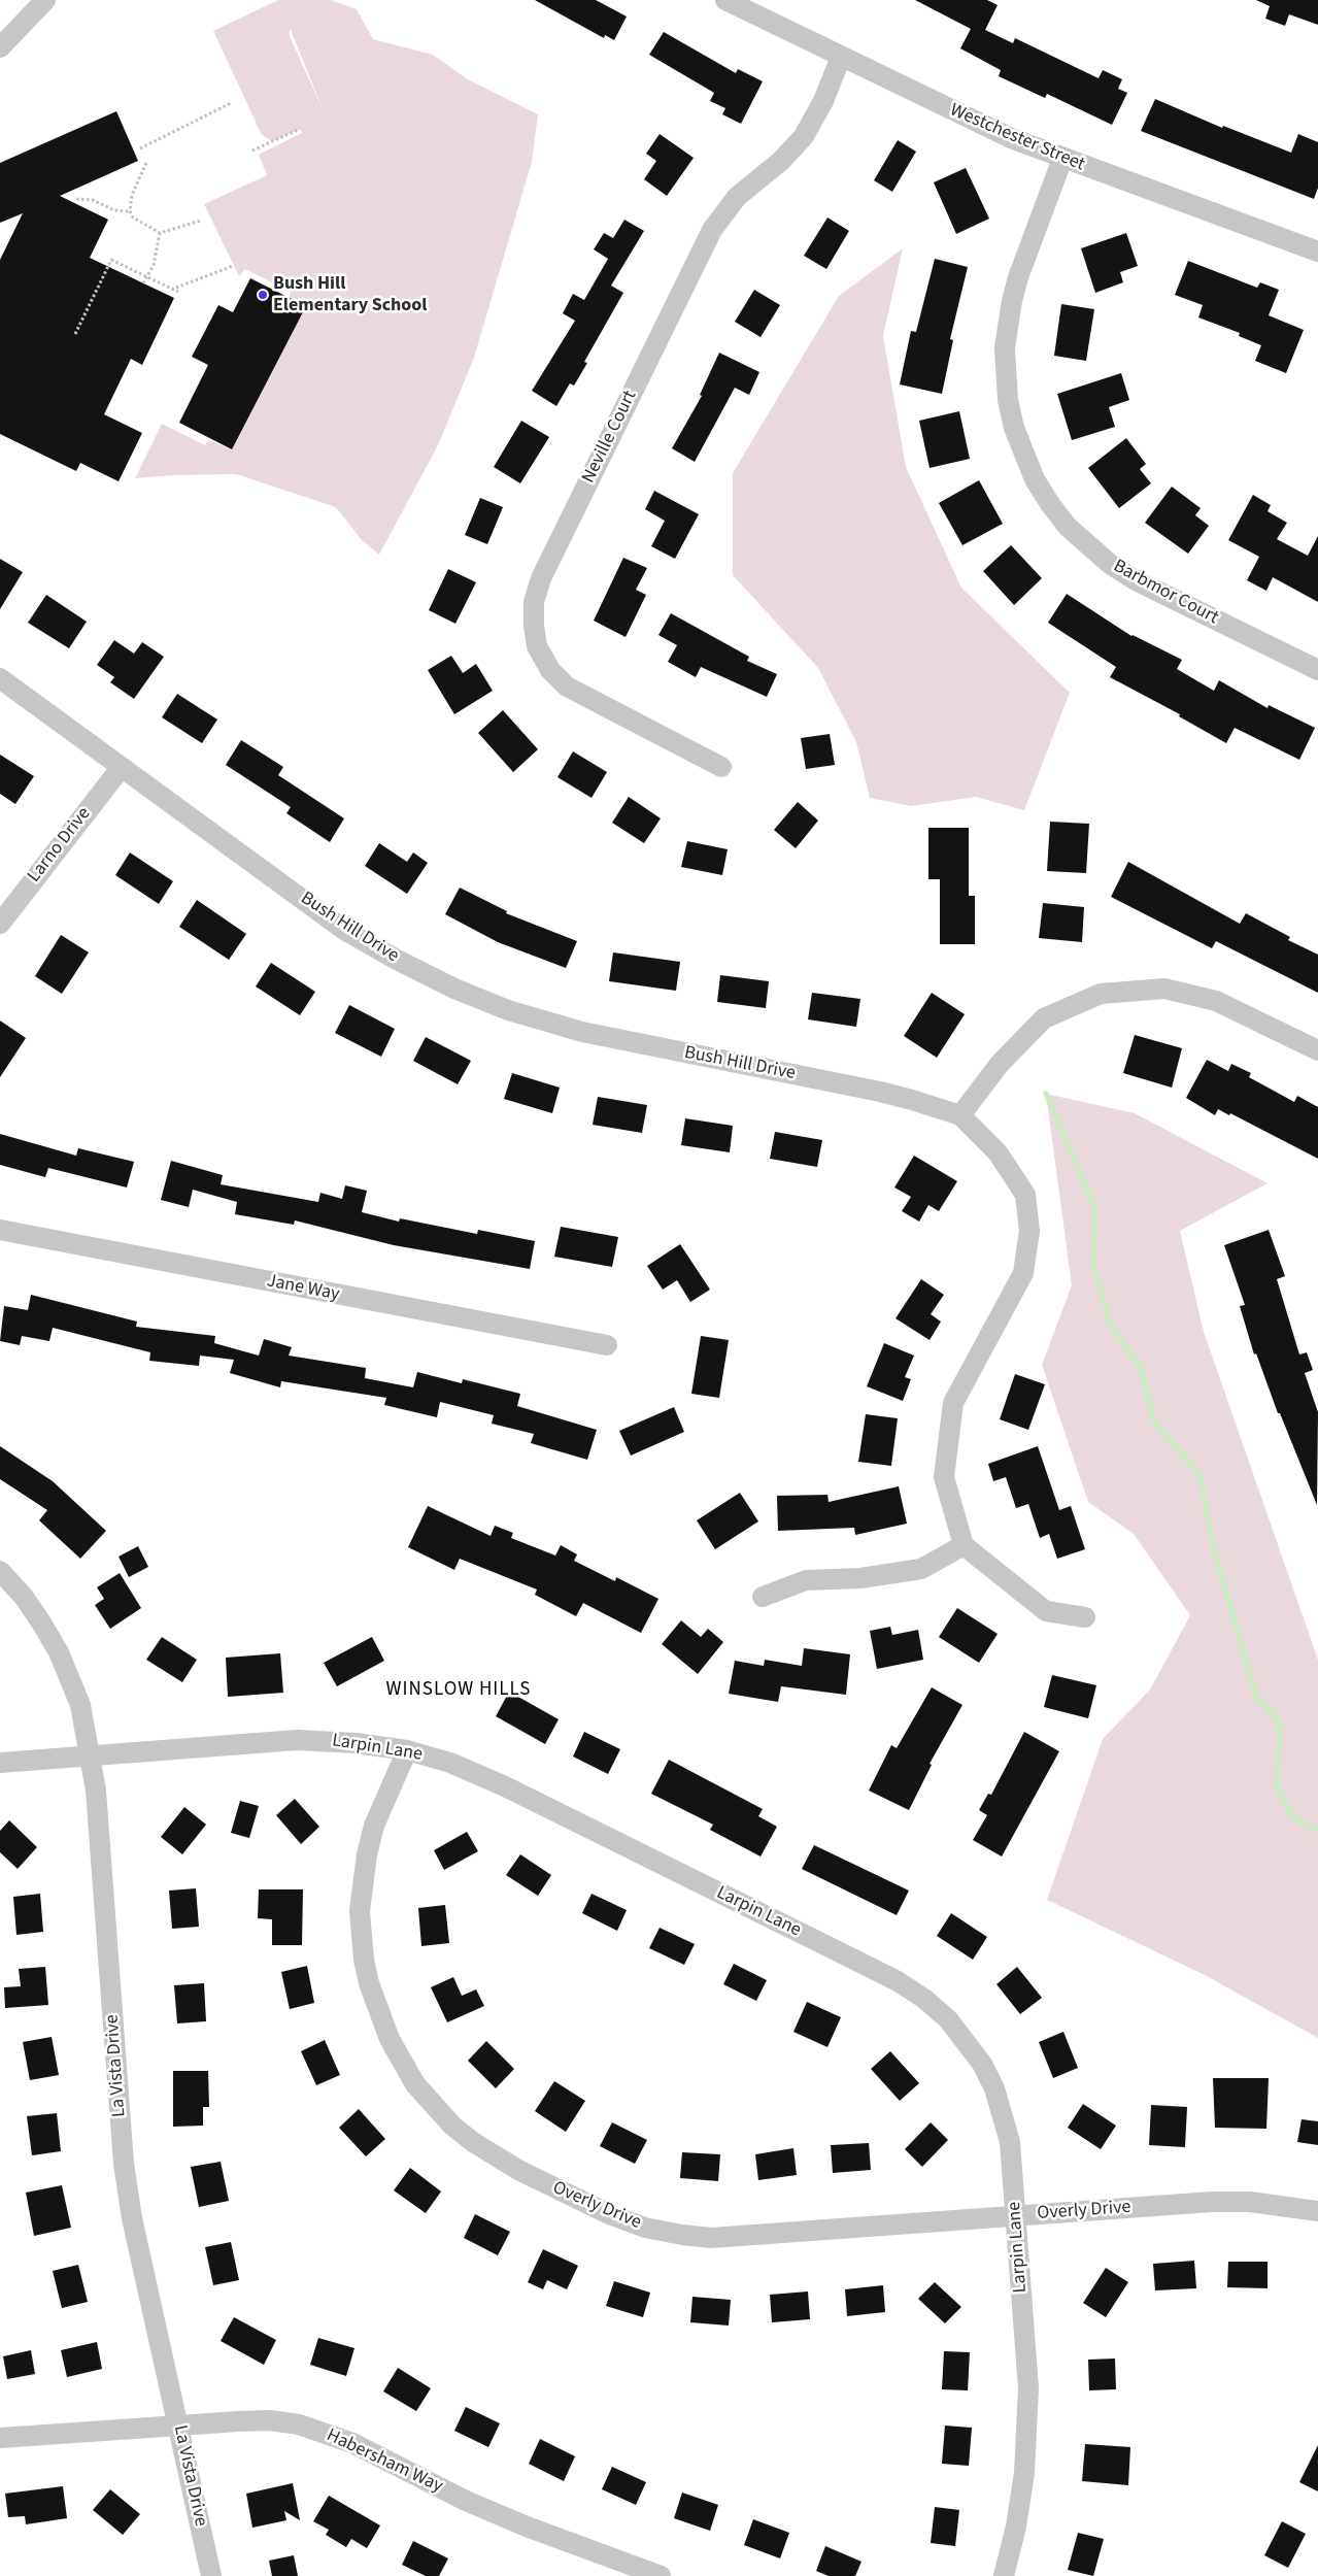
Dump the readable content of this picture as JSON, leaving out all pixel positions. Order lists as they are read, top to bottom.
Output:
{
  "streets": {
    "street": [
      "Westchester Street",
      "Neville Court",
      "Barbmor Court",
      "Larno Drive",
      "Bush Hill Drive",
      "Jane Way",
      "Larpin Lane",
      "La Vista Drive",
      "Overly Drive",
      "Habersham Way"
    ]
  },
  "crossings": [
    ["Westchester Street", "Neville Court"],
    ["Westchester Street", "Barbmor Court"],
    ["Larno Drive", "Bush Hill Drive"],
    ["Larpin Lane", "La Vista Drive"],
    ["Larpin Lane", "Overly Drive"],
    ["La Vista Drive", "Habersham Way"]
  ],
  "districts": ["WINSLOW HILLS"],
  "places": ["Bush Hill Elementary School"]
}
